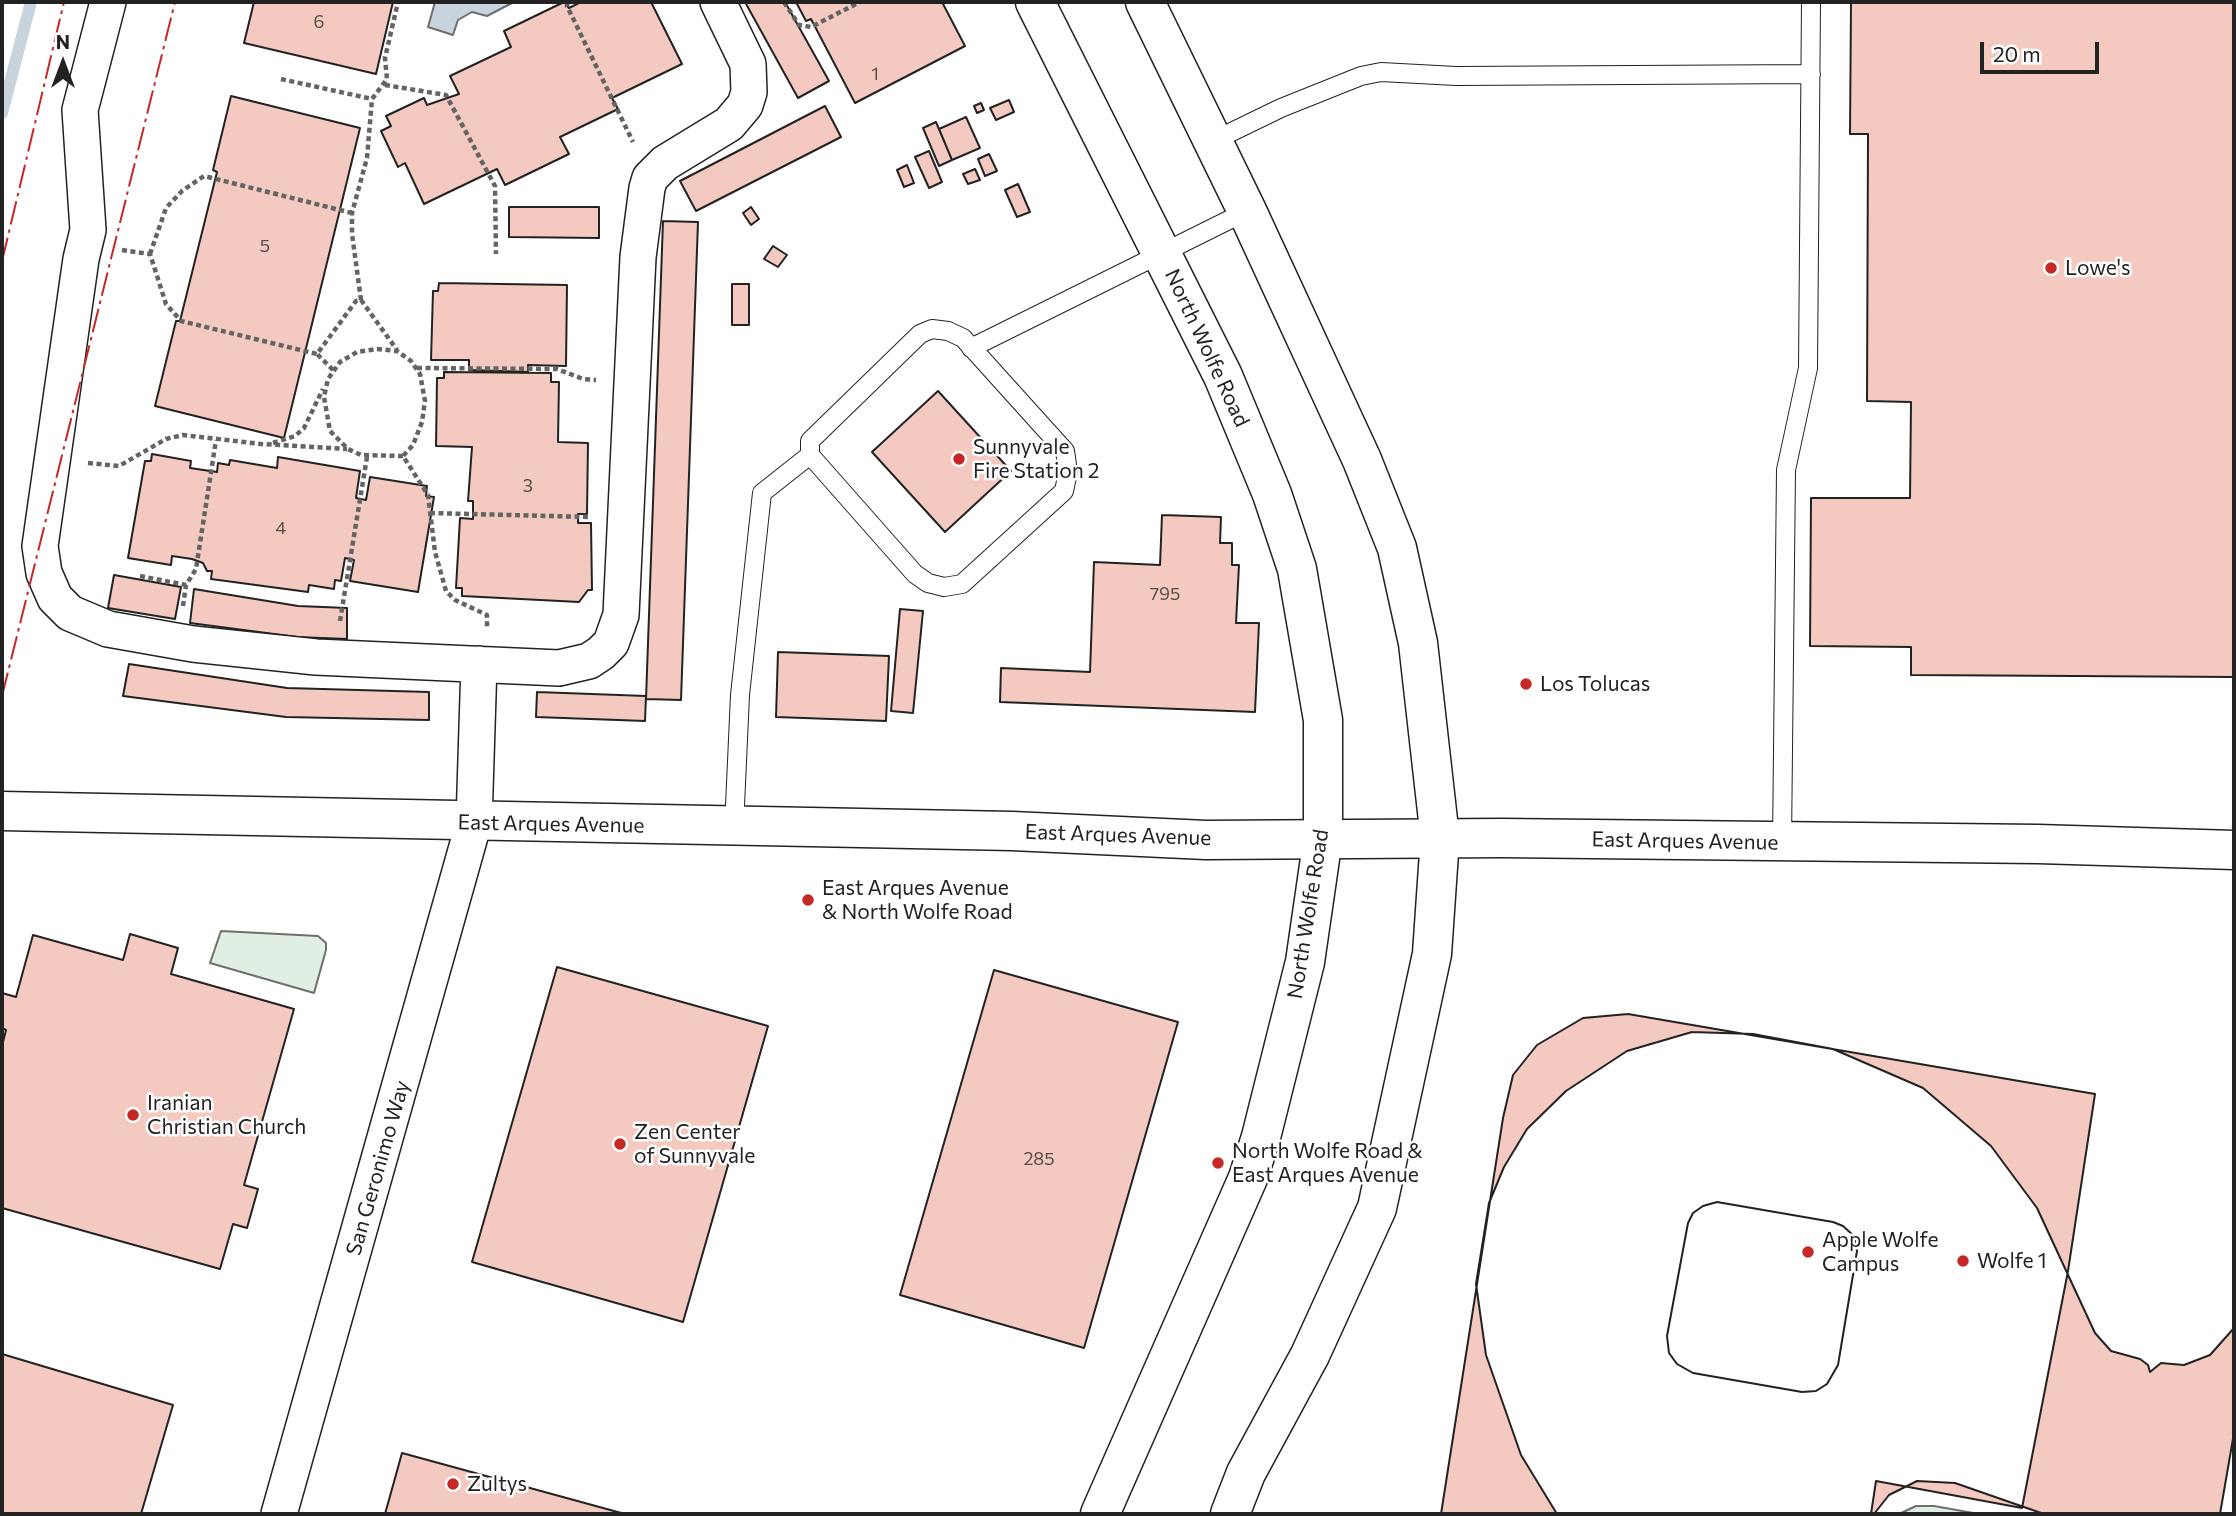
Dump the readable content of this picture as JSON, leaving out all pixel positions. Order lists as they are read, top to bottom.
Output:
{
  "streets": {
    "main road": ["North Wolfe Road", "East Arques Avenue"],
    "street": ["San Geronimo Way"]
  },
  "crossings": [
    ["North Wolfe Road", "East Arques Avenue"],
    ["East Arques Avenue", "San Geronimo Way"]
  ],
  "places": [
    "Lowe's",
    "Sunnyvale Fire Station 2",
    "Los Tolucas",
    "East Arques Avenue & North Wolfe Road",
    "Iranian Christian Church",
    "Zen Center of Sunnyvale",
    "North Wolfe Road & East Arques Avenue",
    "Apple Wolfe Campus",
    "Wolfe 1",
    "Zultys"
  ],
  "house_numbers": [
    "6",
    "1",
    "5",
    "3",
    "4",
    "795",
    "285"
  ],
  "scale_bar": "20 m",
  "north": "top"
}
